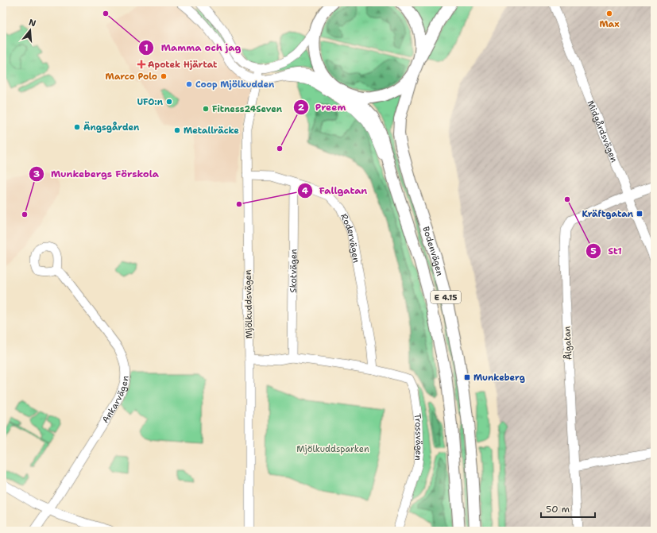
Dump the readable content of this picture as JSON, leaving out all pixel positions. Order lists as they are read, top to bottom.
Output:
{
  "streets": {
    "main road": ["Bodenvägen", "E 4.15"],
    "street": [
      "Midgårdsvägen",
      "Rodervägen",
      "Skotvägen",
      "Mjölkuddsvägen",
      "Ålgatan",
      "Ankarvägen",
      "Trossvägen"
    ]
  },
  "crossings": [
    ["Midgårdsvägen", "Ålgatan"],
    ["Rodervägen", "Skotvägen"],
    ["Rodervägen", "Mjölkuddsvägen"],
    ["Rodervägen", "Trossvägen"]
  ],
  "parks": ["Mjölkuddsparken"],
  "places": {
    "other": [
      "Mamma och jag",
      "Max",
      "Marco Polo",
      "Coop Mjölkudden",
      "UFO:n",
      "Fitness24Seven",
      "Ängsgården",
      "Metallräcke",
      "Preem",
      "St1",
      "Fallgatan",
      "Munkebergs Förskola"
    ],
    "health": ["Apotek Hjärtat"],
    "transit": ["Kräftgatan", "Munkeberg"]
  },
  "scale_bar": "50 m",
  "north": "top"
}
